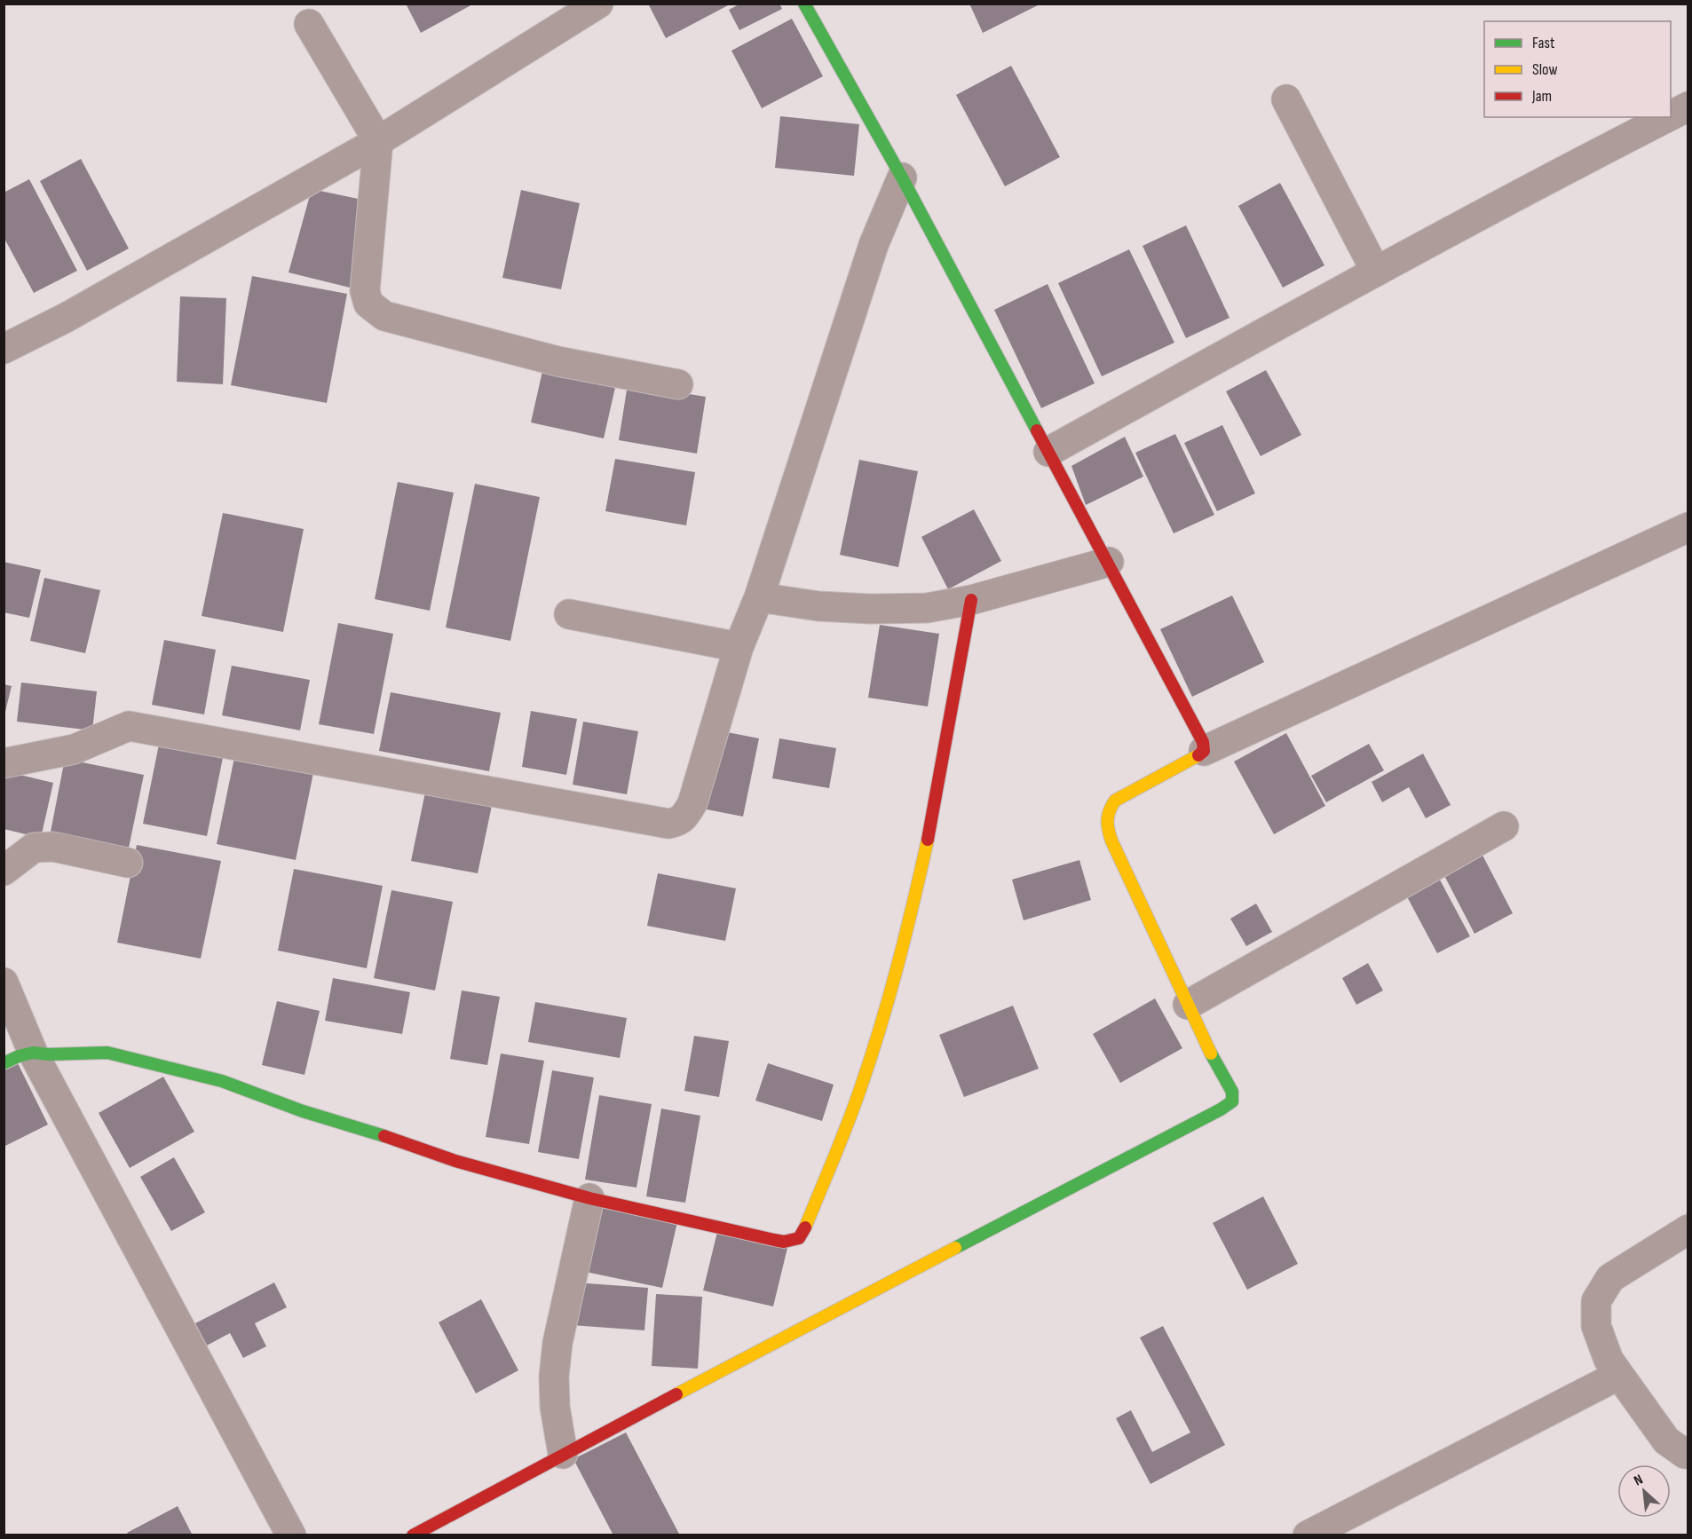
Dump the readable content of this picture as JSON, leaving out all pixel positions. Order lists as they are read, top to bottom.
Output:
{
  "legend": ["Fast", "Slow", "Jam"],
  "north": "top left"
}
